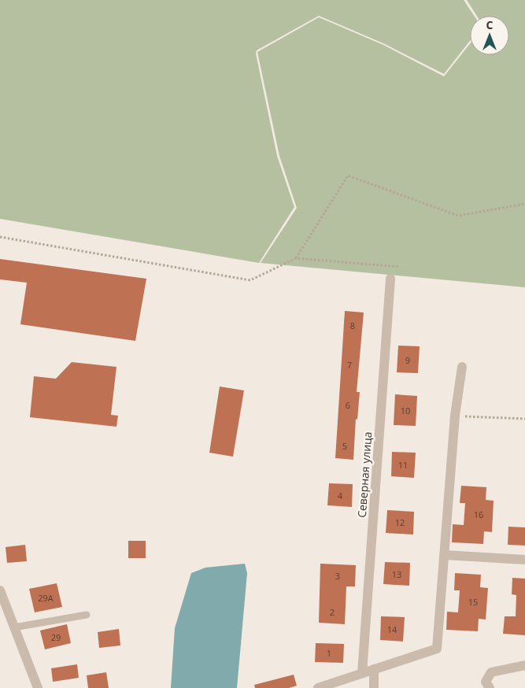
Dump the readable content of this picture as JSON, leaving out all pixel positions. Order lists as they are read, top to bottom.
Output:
{
  "streets": {
    "street": ["Северная улица"]
  },
  "house_numbers": [
    "8",
    "9",
    "7",
    "6",
    "10",
    "5",
    "11",
    "4",
    "16",
    "12",
    "13",
    "3",
    "29А",
    "15",
    "2",
    "14",
    "29",
    "1"
  ],
  "north": "top"
}
